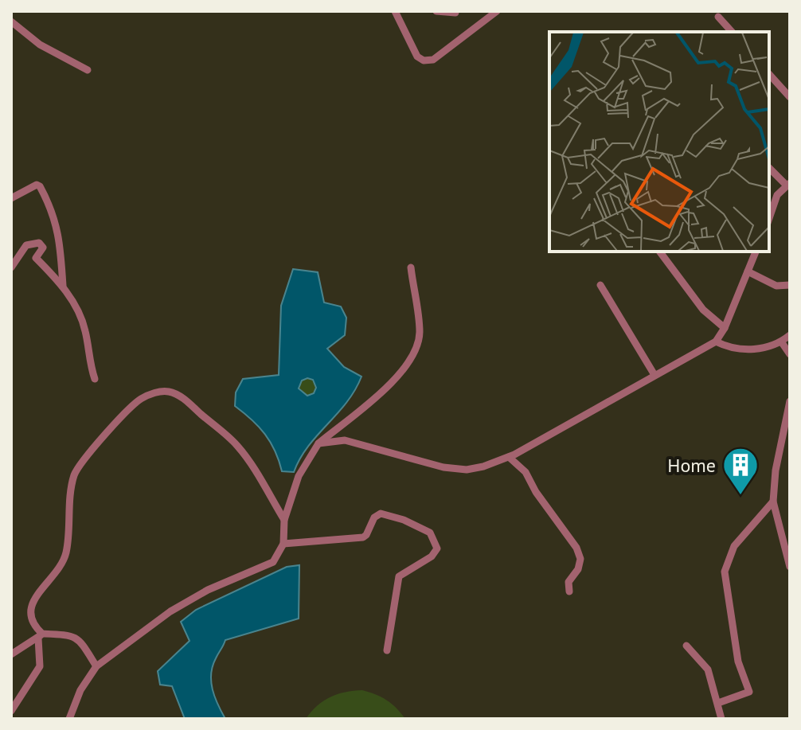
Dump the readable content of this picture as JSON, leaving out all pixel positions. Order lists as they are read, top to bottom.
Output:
{
  "places": {
    "building": ["Home"]
  }
}
